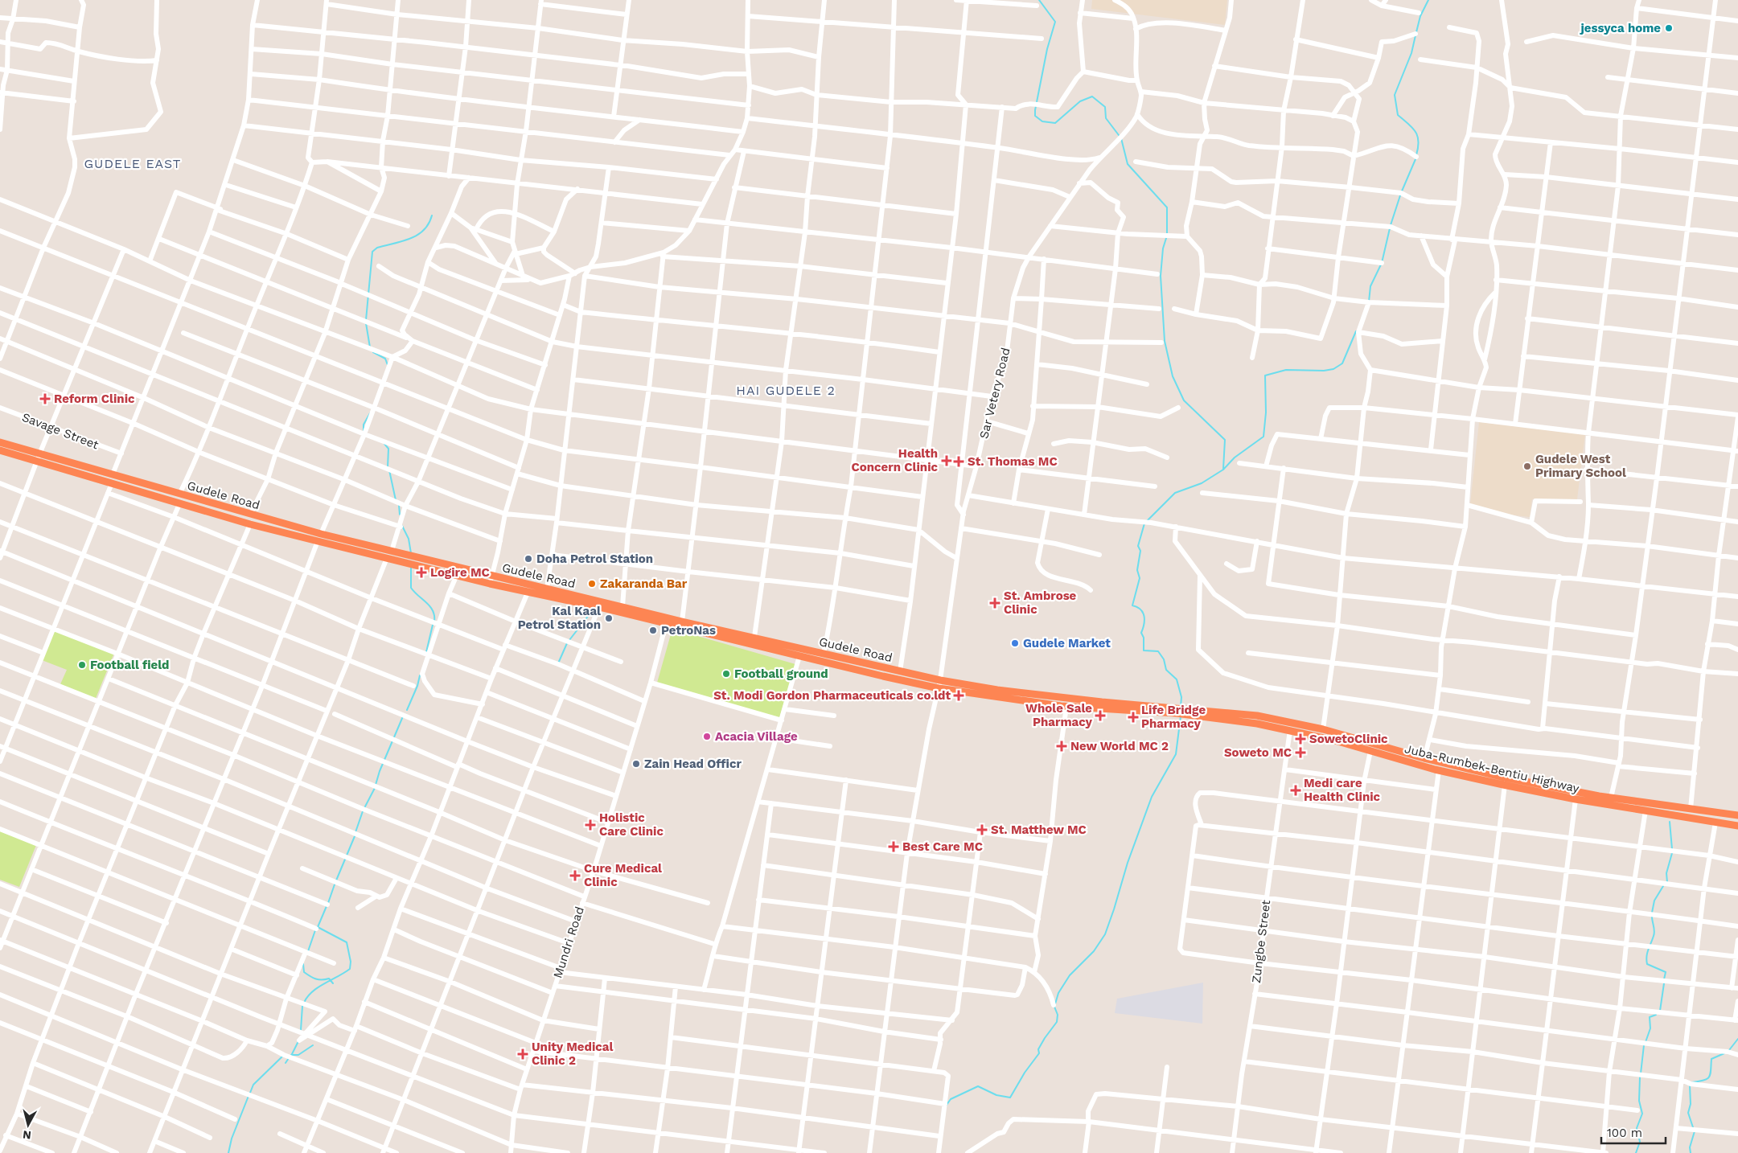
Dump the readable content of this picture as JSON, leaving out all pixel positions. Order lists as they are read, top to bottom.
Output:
{
  "streets": {
    "highway": ["Gudele Road", "Juba-Rumbek-Bentiu Highway"],
    "street": [
      "Sar Vetery Road",
      "Savage Street",
      "Zungbe Street",
      "Mundri Road"
    ]
  },
  "crossings": [
    ["Sar Vetery Road", "Gudele Road"],
    ["Gudele Road", "Mundri Road"],
    ["Juba-Rumbek-Bentiu Highway", "Zungbe Street"]
  ],
  "districts": ["GUDELE EAST", "HAI GUDELE 2"],
  "places": {
    "other": [
      "jessyca home",
      "Gudele West Primary School",
      "Doha Petrol Station",
      "Zakaranda Bar",
      "Kal Kaal Petrol Station",
      "PetroNas",
      "Gudele Market",
      "Football field",
      "Football ground",
      "Acacia Village",
      "Zain Head Officr"
    ],
    "health": [
      "Reform Clinic",
      "Health Concern Clinic",
      "St. Thomas MC",
      "Logire MC",
      "St. Ambrose Clinic",
      "St. Modi Gordon Pharmaceuticals co.ldt",
      "Whole Sale Pharmacy",
      "Life Bridge Pharmacy",
      "SowetoClinic",
      "New World MC 2",
      "Soweto MC",
      "Medi care Health Clinic",
      "Holistic Care Clinic",
      "St. Matthew MC",
      "Best Care MC",
      "Cure Medical Clinic",
      "Unity Medical Clinic 2"
    ]
  },
  "scale_bar": "100 m",
  "north": "bottom"
}
